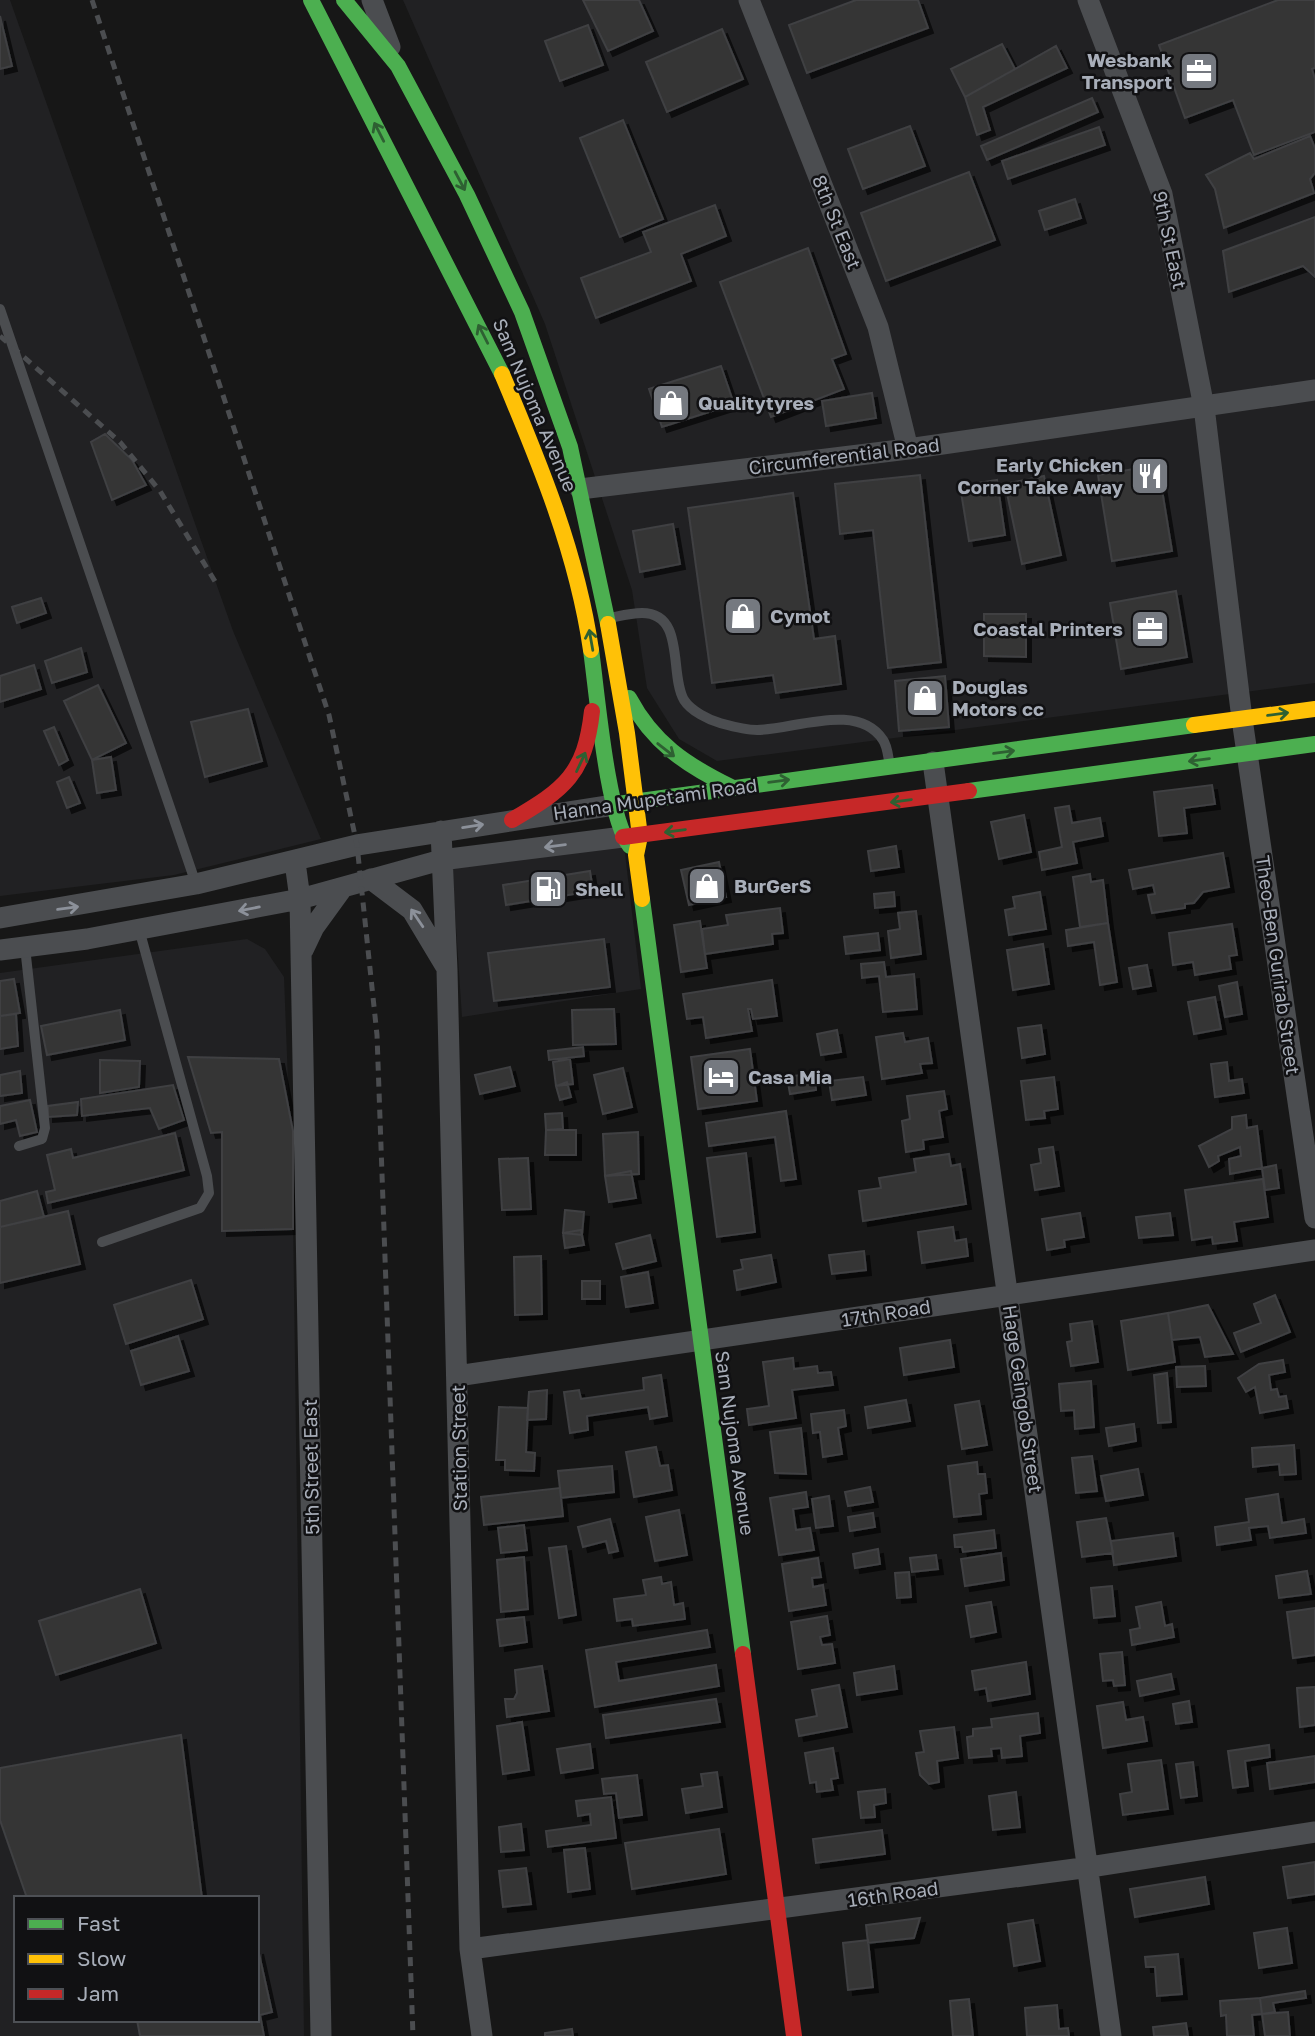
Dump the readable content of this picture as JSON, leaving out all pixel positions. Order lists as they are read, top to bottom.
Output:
{
  "streets": {
    "main road": ["Sam Nujoma Avenue", "Hanna Mupetami Road"],
    "street": [
      "8th St East",
      "9th St East",
      "Circumferential Road",
      "Theo-Ben Gurirab Street",
      "17th Road",
      "Hage Geingob Street",
      "Station Street",
      "5th Street East",
      "16th Road"
    ]
  },
  "crossings": [
    ["8th St East", "Circumferential Road"],
    ["9th St East", "Circumferential Road"],
    ["9th St East", "Hanna Mupetami Road"],
    ["9th St East", "Theo-Ben Gurirab Street"],
    ["Sam Nujoma Avenue", "Circumferential Road"],
    ["Sam Nujoma Avenue", "Hanna Mupetami Road"],
    ["Sam Nujoma Avenue", "17th Road"],
    ["Sam Nujoma Avenue", "16th Road"],
    ["Hanna Mupetami Road", "Theo-Ben Gurirab Street"],
    ["Hanna Mupetami Road", "Hage Geingob Street"],
    ["Hanna Mupetami Road", "Station Street"],
    ["Hanna Mupetami Road", "5th Street East"],
    ["17th Road", "Hage Geingob Street"],
    ["17th Road", "Station Street"],
    ["Hage Geingob Street", "16th Road"],
    ["Station Street", "16th Road"]
  ],
  "places": {
    "office": ["Wesbank Transport", "Coastal Printers"],
    "shop": [
      "Qualitytyres",
      "Cymot",
      "Douglas Motors cc",
      "BurGerS"
    ],
    "restaurant": ["Early Chicken Corner Take Away"],
    "fuel station": ["Shell"],
    "hotel": ["Casa Mia"]
  },
  "legend": ["Fast", "Slow", "Jam"]
}
